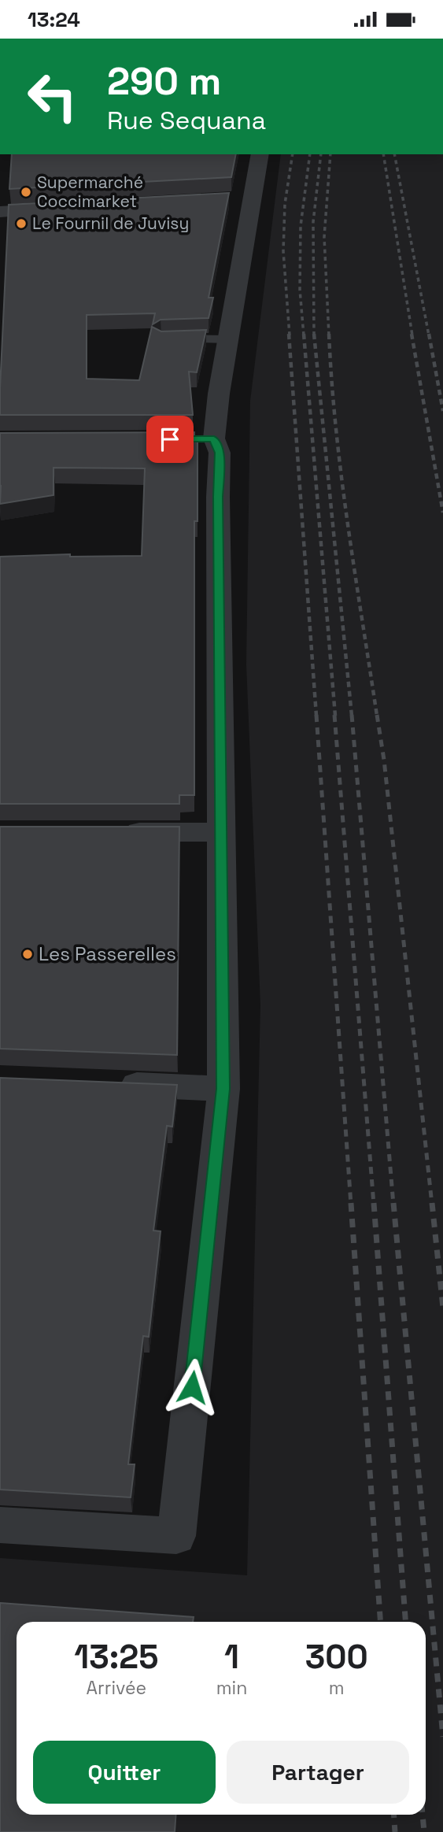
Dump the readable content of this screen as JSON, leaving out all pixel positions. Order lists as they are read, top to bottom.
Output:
{
  "places": ["Supermarché Coccimarket", "Le Fournil de Juvisy", "Les Passerelles"],
  "page": {
    "status": "13:24",
    "turn": ["290 m", "Rue Sequana"],
    "eta": [
      "13:25",
      "Arrivée",
      "1",
      "min",
      "300",
      "m"
    ],
    "buttons": ["Quitter", "Partager"]
  }
}
